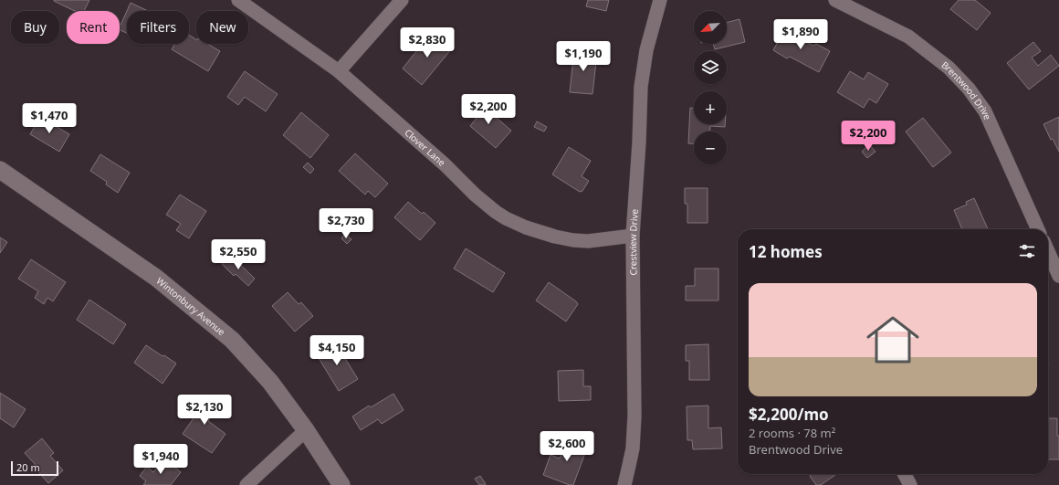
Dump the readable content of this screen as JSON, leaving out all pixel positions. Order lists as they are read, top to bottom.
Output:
{
  "streets": {
    "street": [
      "Brentwood Drive",
      "Clover Lane",
      "Crestview Drive",
      "Wintonbury Avenue"
    ]
  },
  "crossings": [
    ["Clover Lane", "Crestview Drive"]
  ],
  "scale_bar": "20 m",
  "north": "bottom left",
  "page": {
    "map_buttons": ["+", "−"],
    "chip": [
      "Buy",
      "Rent",
      "Filters",
      "New"
    ],
    "price": [
      "$1,890",
      "$2,830",
      "$1,190",
      "$2,200",
      "$1,470",
      "$2,200",
      "$2,730",
      "$2,550",
      "$4,150",
      "$2,130",
      "$2,600",
      "$1,940"
    ],
    "heading": "12 homes",
    "list": [
      {
        "name": "$2,200/mo",
        "note": "2 rooms · 78 m² · Brentwood Drive"
      }
    ],
    "scale": "20 m"
  }
}
